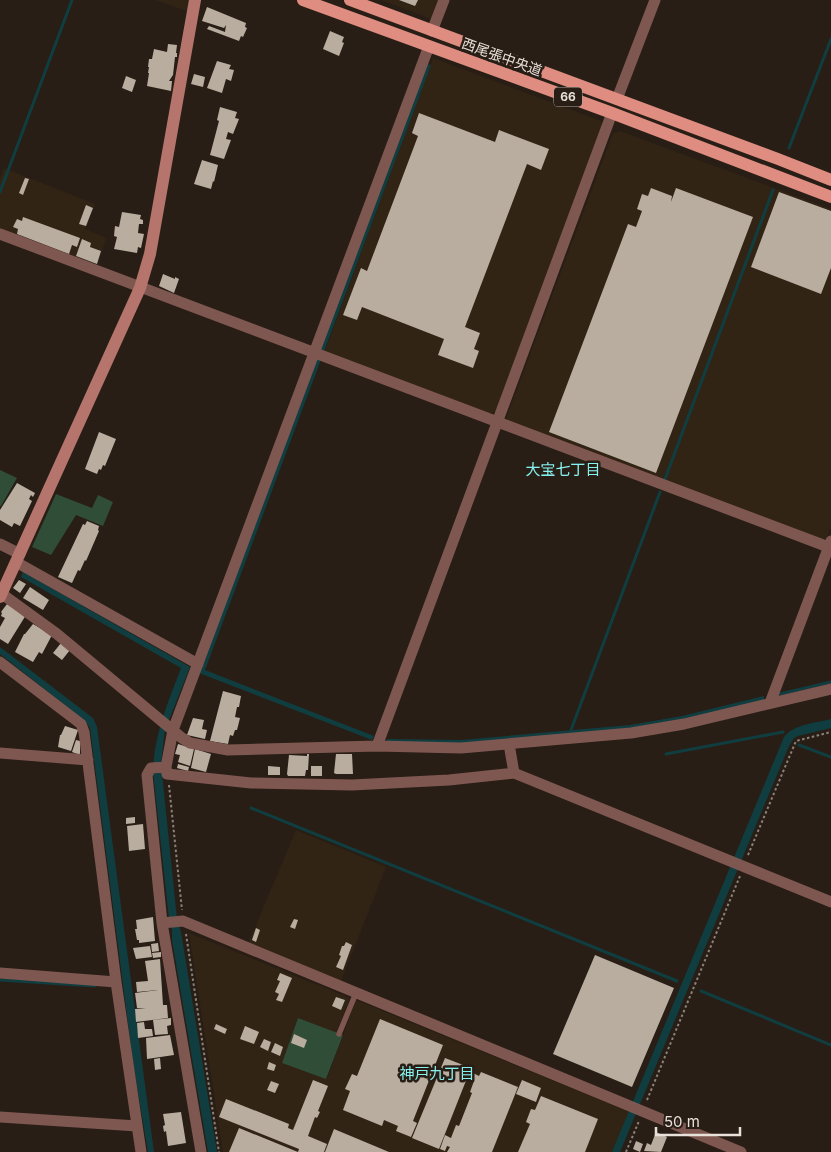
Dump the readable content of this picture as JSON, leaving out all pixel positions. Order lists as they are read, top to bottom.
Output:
{
  "streets": {
    "main road": ["西尾張中央道", "66"]
  },
  "districts": ["大宝七丁目", "神戸九丁目"],
  "scale_bar": "50 m"
}
